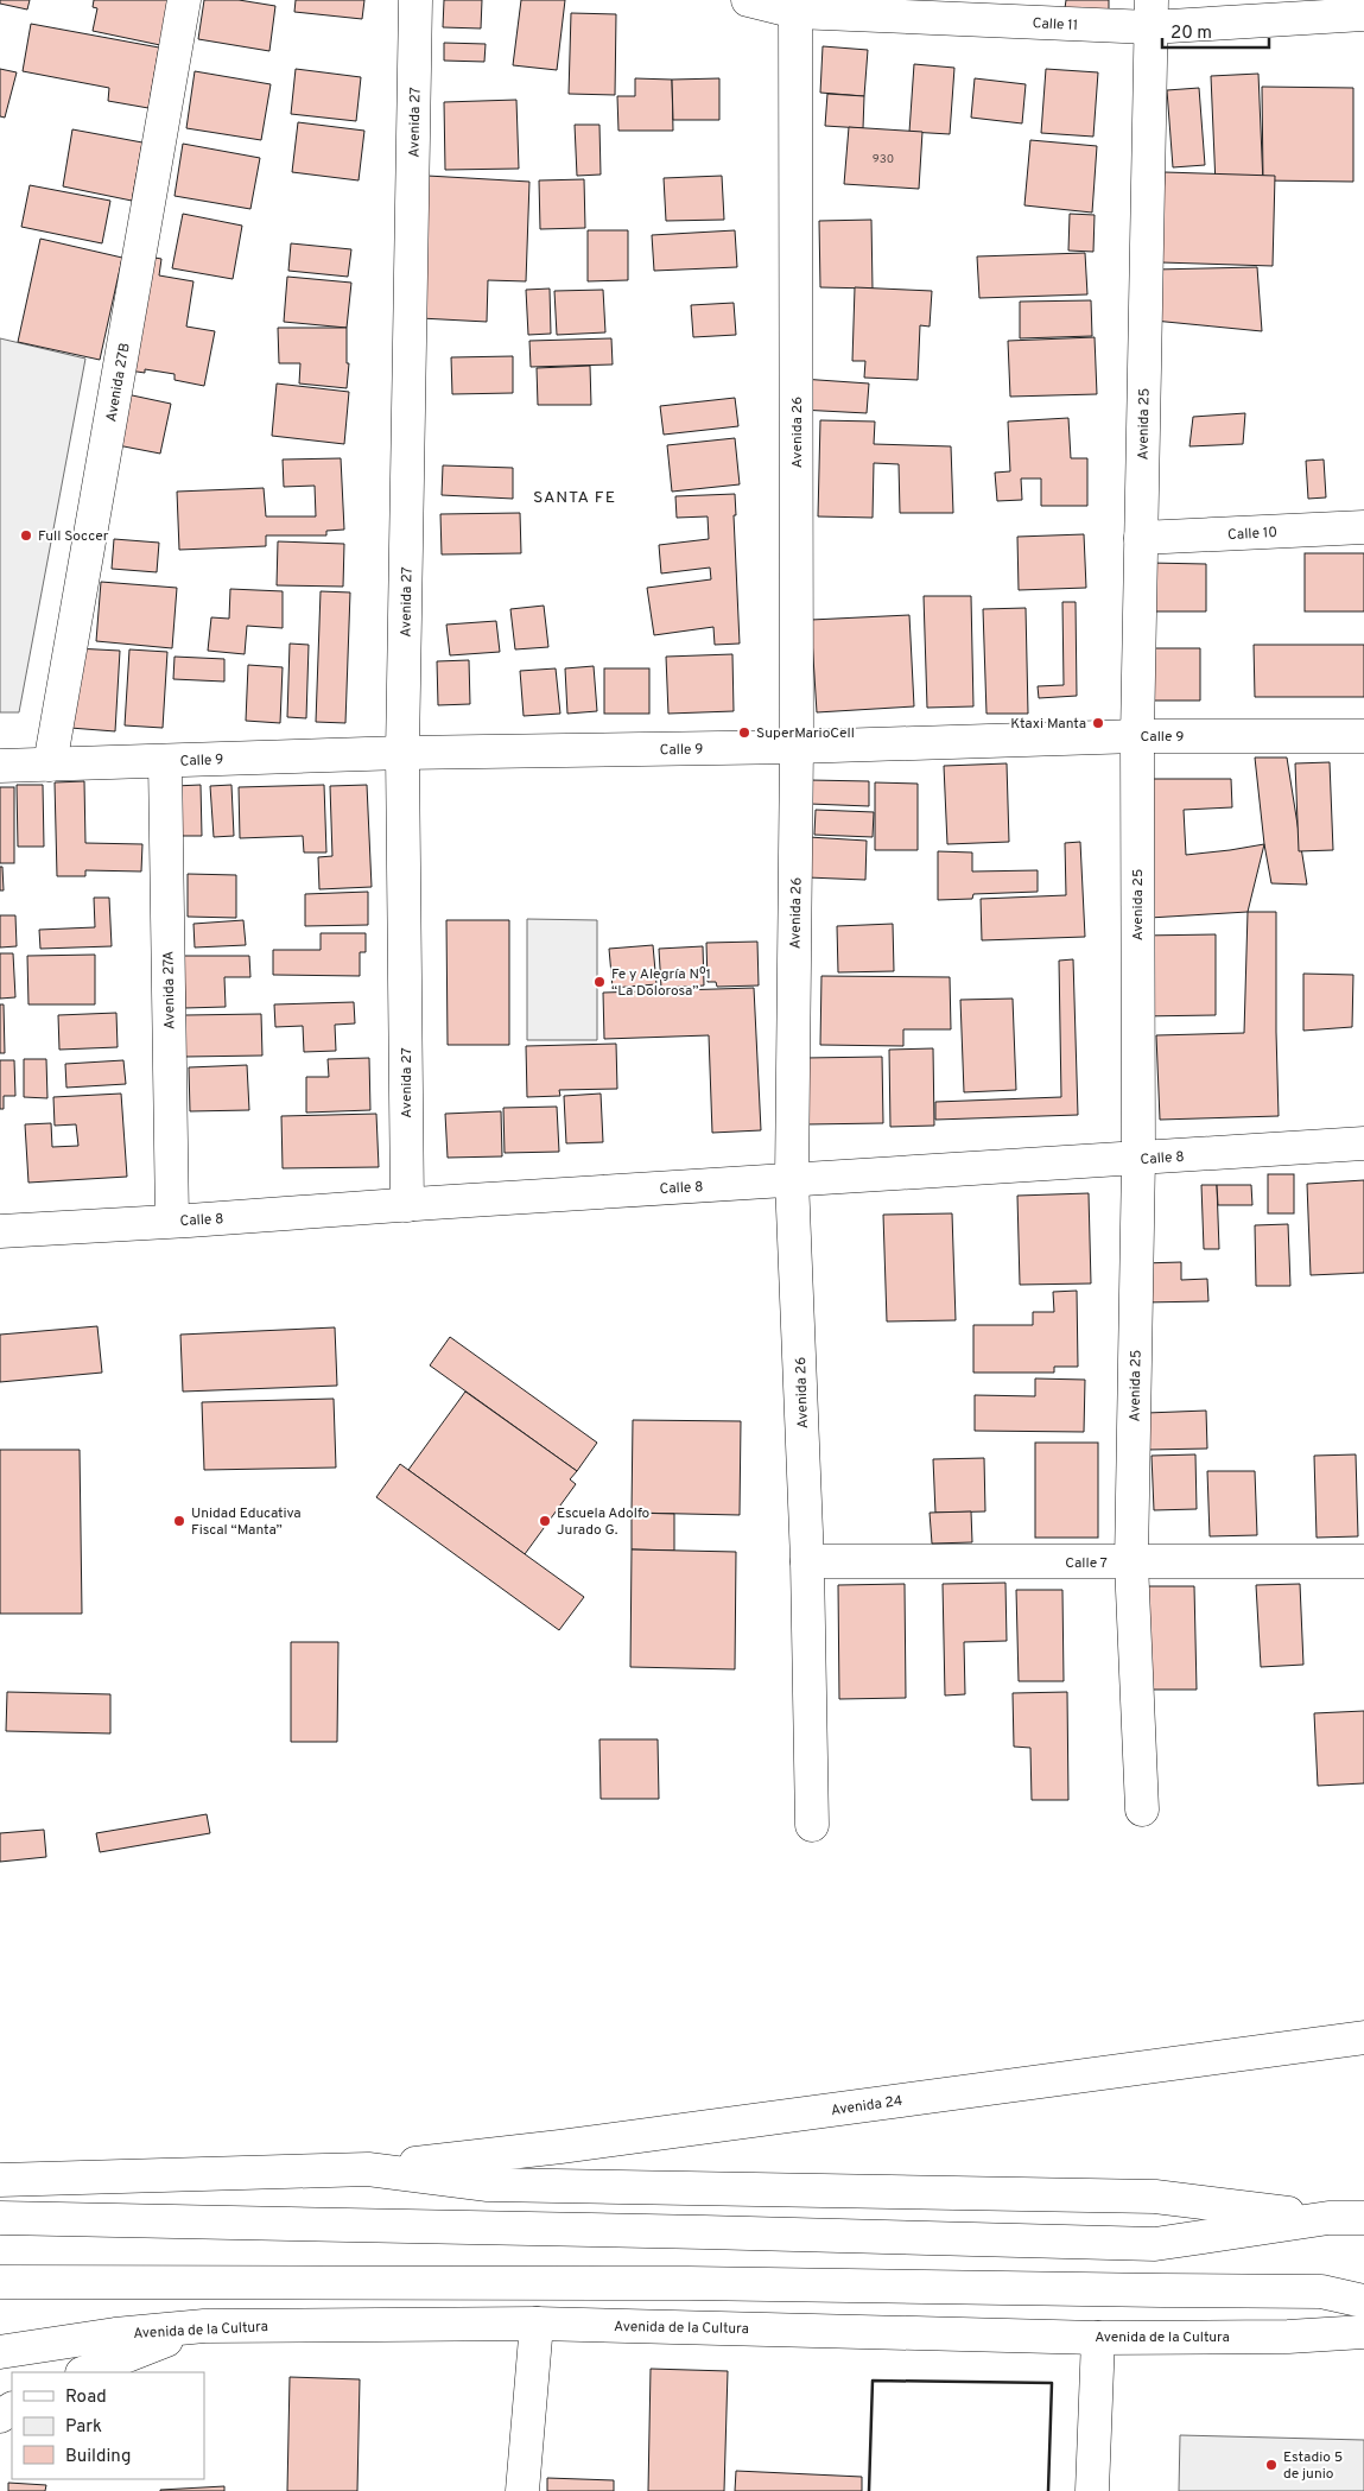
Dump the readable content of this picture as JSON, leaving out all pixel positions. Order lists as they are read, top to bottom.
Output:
{
  "streets": {
    "street": [
      "Calle 11",
      "Avenida 27",
      "Avenida 27B",
      "Avenida 25",
      "Avenida 26",
      "Calle 10",
      "Calle 9",
      "Avenida 27A",
      "Calle 8",
      "Calle 7",
      "Avenida 24",
      "Avenida de la Cultura"
    ]
  },
  "crossings": [
    ["Calle 11", "Avenida 25"],
    ["Calle 11", "Avenida 26"],
    ["Avenida 27", "Calle 9"],
    ["Avenida 27", "Calle 8"],
    ["Avenida 27B", "Calle 9"],
    ["Avenida 25", "Calle 10"],
    ["Avenida 25", "Calle 9"],
    ["Avenida 25", "Calle 8"],
    ["Avenida 25", "Calle 7"],
    ["Avenida 26", "Calle 9"],
    ["Avenida 26", "Calle 8"],
    ["Avenida 26", "Calle 7"],
    ["Calle 9", "Avenida 27A"],
    ["Avenida 27A", "Calle 8"]
  ],
  "districts": ["SANTA FE"],
  "places": [
    "Full Soccer",
    "Ktaxi Manta",
    "SuperMarioCell",
    "Fe y Alegría Nº1 “La Dolorosa”",
    "Unidad Educativa Fiscal “Manta”",
    "Escuela Adolfo Jurado G.",
    "Estadio 5 de junio"
  ],
  "house_numbers": ["930"],
  "legend": ["Road", "Park", "Building"],
  "scale_bar": "20 m"
}
